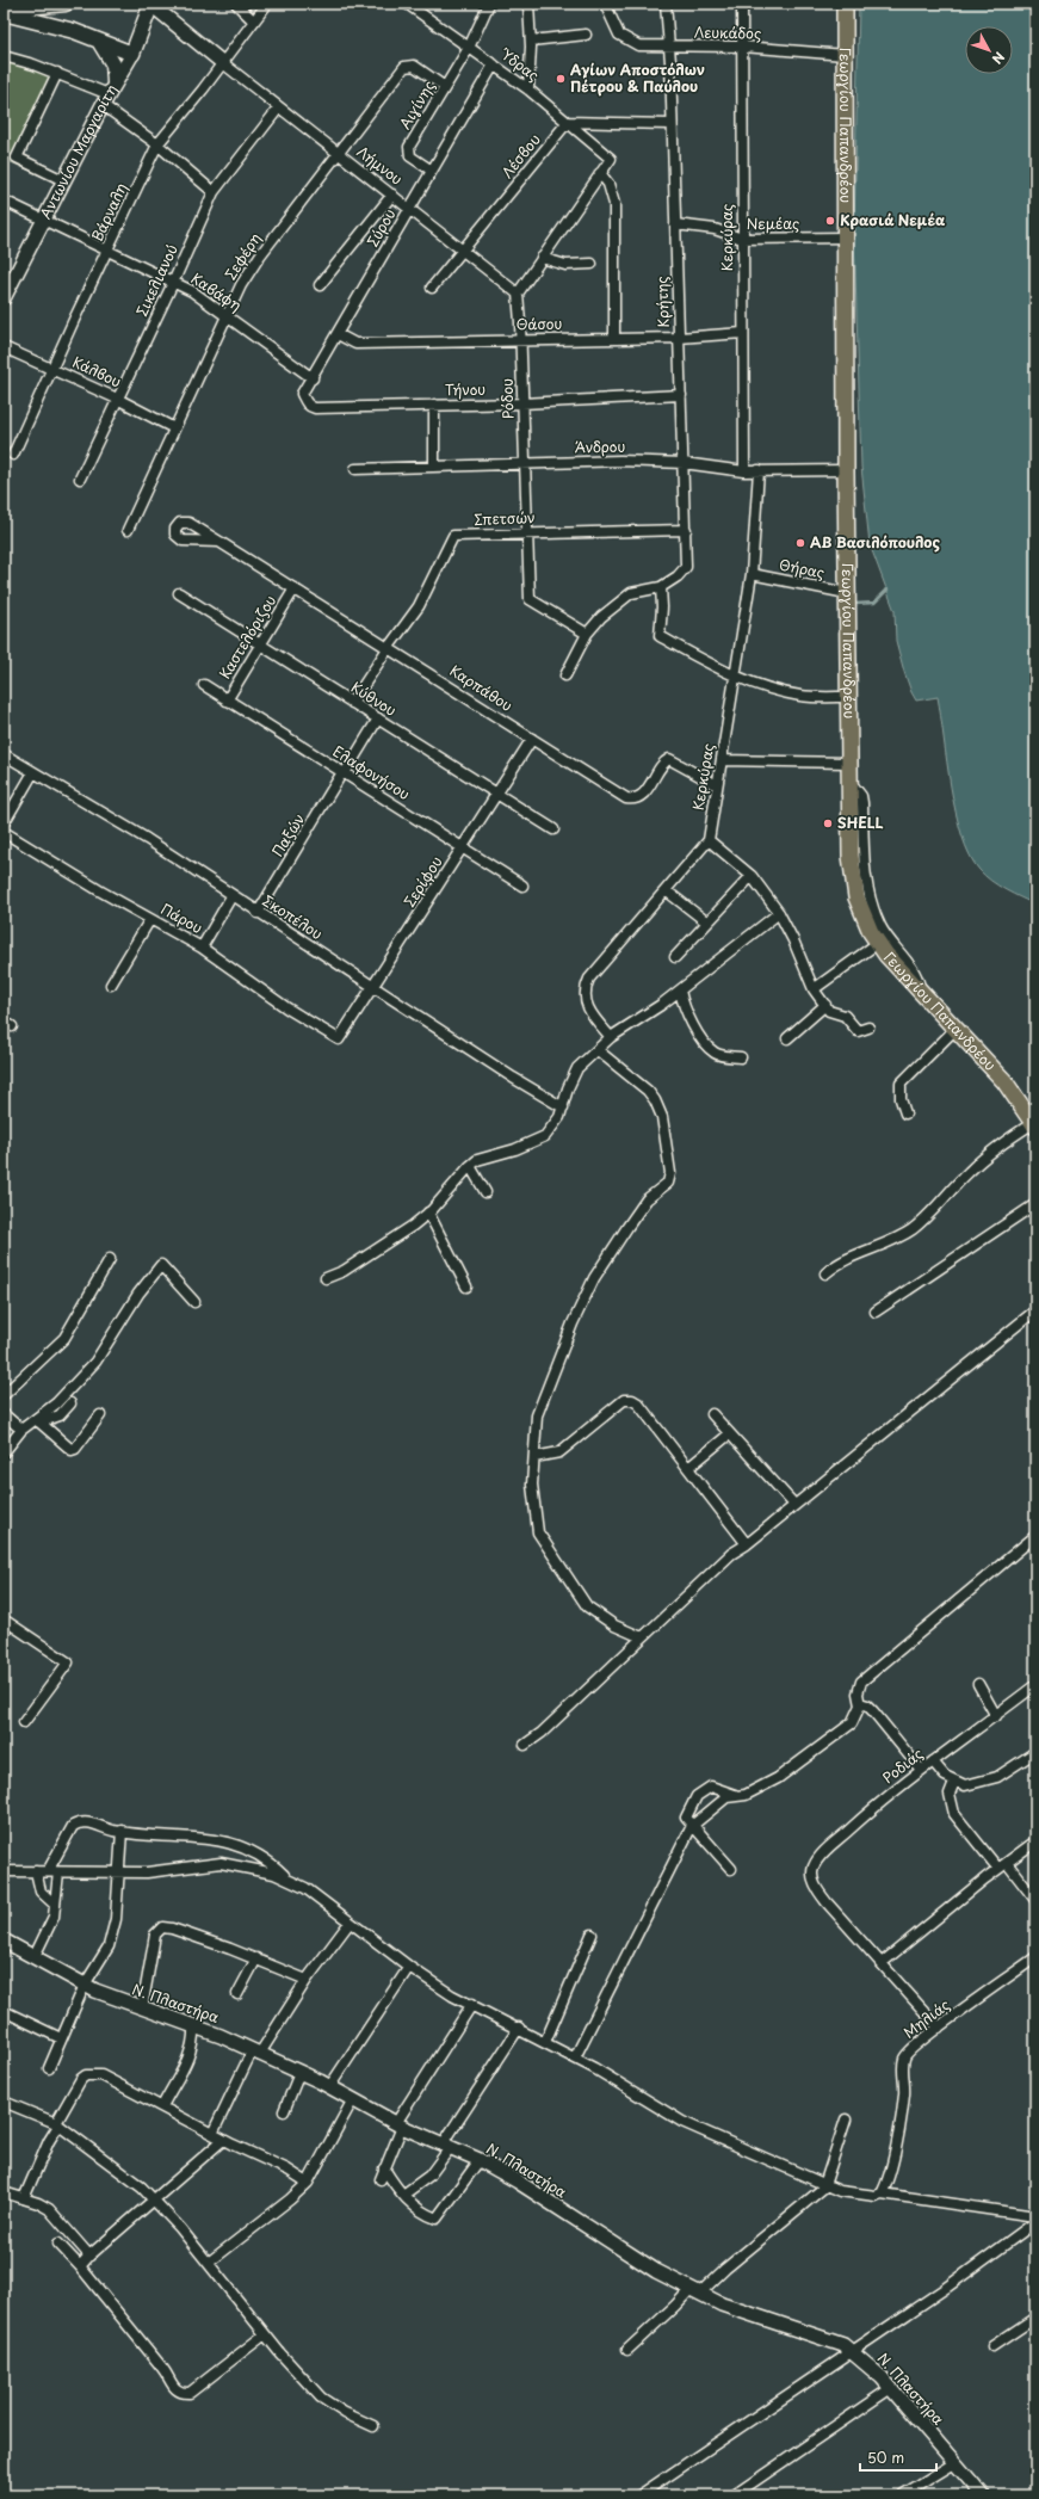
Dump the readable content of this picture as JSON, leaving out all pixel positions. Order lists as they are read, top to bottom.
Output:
{
  "streets": {
    "main road": ["Γεωργίου Παπανδρέου", "Αντωνίου Μαργαρίτη"],
    "street": [
      "Λευκάδος",
      "Ύδρας",
      "Αιγίνης",
      "Λέσβου",
      "Λήμνου",
      "Βάρναλη",
      "Νεμέας",
      "Σύρου",
      "Κερκύρας",
      "Σεφέρη",
      "Σικελιανού",
      "Καβάφη",
      "Κρήτης",
      "Θάσου",
      "Κάλβου",
      "Τήνου",
      "Ρόδου",
      "Άνδρου",
      "Σπετσών",
      "Θήρας",
      "Καστελόριζου",
      "Καρπάθου",
      "Κύθνου",
      "Ελαφονήσου",
      "Παξών",
      "Σερίφου",
      "Σκοπέλου",
      "Πάρου",
      "Ροδιάς",
      "Ν. Πλαστήρα",
      "Μηλιάς"
    ]
  },
  "crossings": [
    ["Λευκάδος", "Γεωργίου Παπανδρέου"],
    ["Λευκάδος", "Κερκύρας"],
    ["Λευκάδος", "Κρήτης"],
    ["Ύδρας", "Αιγίνης"],
    ["Ύδρας", "Λέσβου"],
    ["Ύδρας", "Σύρου"],
    ["Αιγίνης", "Σύρου"],
    ["Αιγίνης", "Σεφέρη"],
    ["Γεωργίου Παπανδρέου", "Νεμέας"],
    ["Γεωργίου Παπανδρέου", "Άνδρου"],
    ["Γεωργίου Παπανδρέου", "Θήρας"],
    ["Αντωνίου Μαργαρίτη", "Καβάφη"],
    ["Λέσβου", "Λήμνου"],
    ["Λήμνου", "Βάρναλη"],
    ["Λήμνου", "Σύρου"],
    ["Λήμνου", "Σεφέρη"],
    ["Λήμνου", "Σικελιανού"],
    ["Λήμνου", "Ρόδου"],
    ["Βάρναλη", "Καβάφη"],
    ["Βάρναλη", "Κάλβου"],
    ["Νεμέας", "Κερκύρας"],
    ["Νεμέας", "Κρήτης"],
    ["Σύρου", "Καβάφη"],
    ["Σύρου", "Θάσου"],
    ["Σύρου", "Τήνου"],
    ["Κερκύρας", "Θάσου"],
    ["Κερκύρας", "Άνδρου"],
    ["Κερκύρας", "Θήρας"],
    ["Κερκύρας", "Καρπάθου"],
    ["Σεφέρη", "Καβάφη"],
    ["Σεφέρη", "Κάλβου"],
    ["Σικελιανού", "Καβάφη"],
    ["Σικελιανού", "Κάλβου"],
    ["Κρήτης", "Θάσου"],
    ["Κρήτης", "Τήνου"],
    ["Κρήτης", "Άνδρου"],
    ["Κρήτης", "Σπετσών"],
    ["Θάσου", "Ρόδου"],
    ["Τήνου", "Ρόδου"],
    ["Ρόδου", "Άνδρου"],
    ["Ρόδου", "Σπετσών"],
    ["Σπετσών", "Καρπάθου"],
    ["Καστελόριζου", "Καρπάθου"],
    ["Καστελόριζου", "Κύθνου"],
    ["Καστελόριζου", "Ελαφονήσου"],
    ["Καρπάθου", "Σερίφου"],
    ["Κύθνου", "Παξών"],
    ["Κύθνου", "Σερίφου"],
    ["Ελαφονήσου", "Παξών"],
    ["Ελαφονήσου", "Σερίφου"],
    ["Παξών", "Σκοπέλου"],
    ["Σερίφου", "Σκοπέλου"],
    ["Σερίφου", "Πάρου"]
  ],
  "places": [
    "Αγίων Αποστόλων Πέτρου & Παύλου",
    "Κρασιά Νεμέα",
    "ΑΒ Βασιλόπουλος",
    "SHELL"
  ],
  "scale_bar": "50 m",
  "north": "bottom right"
}
